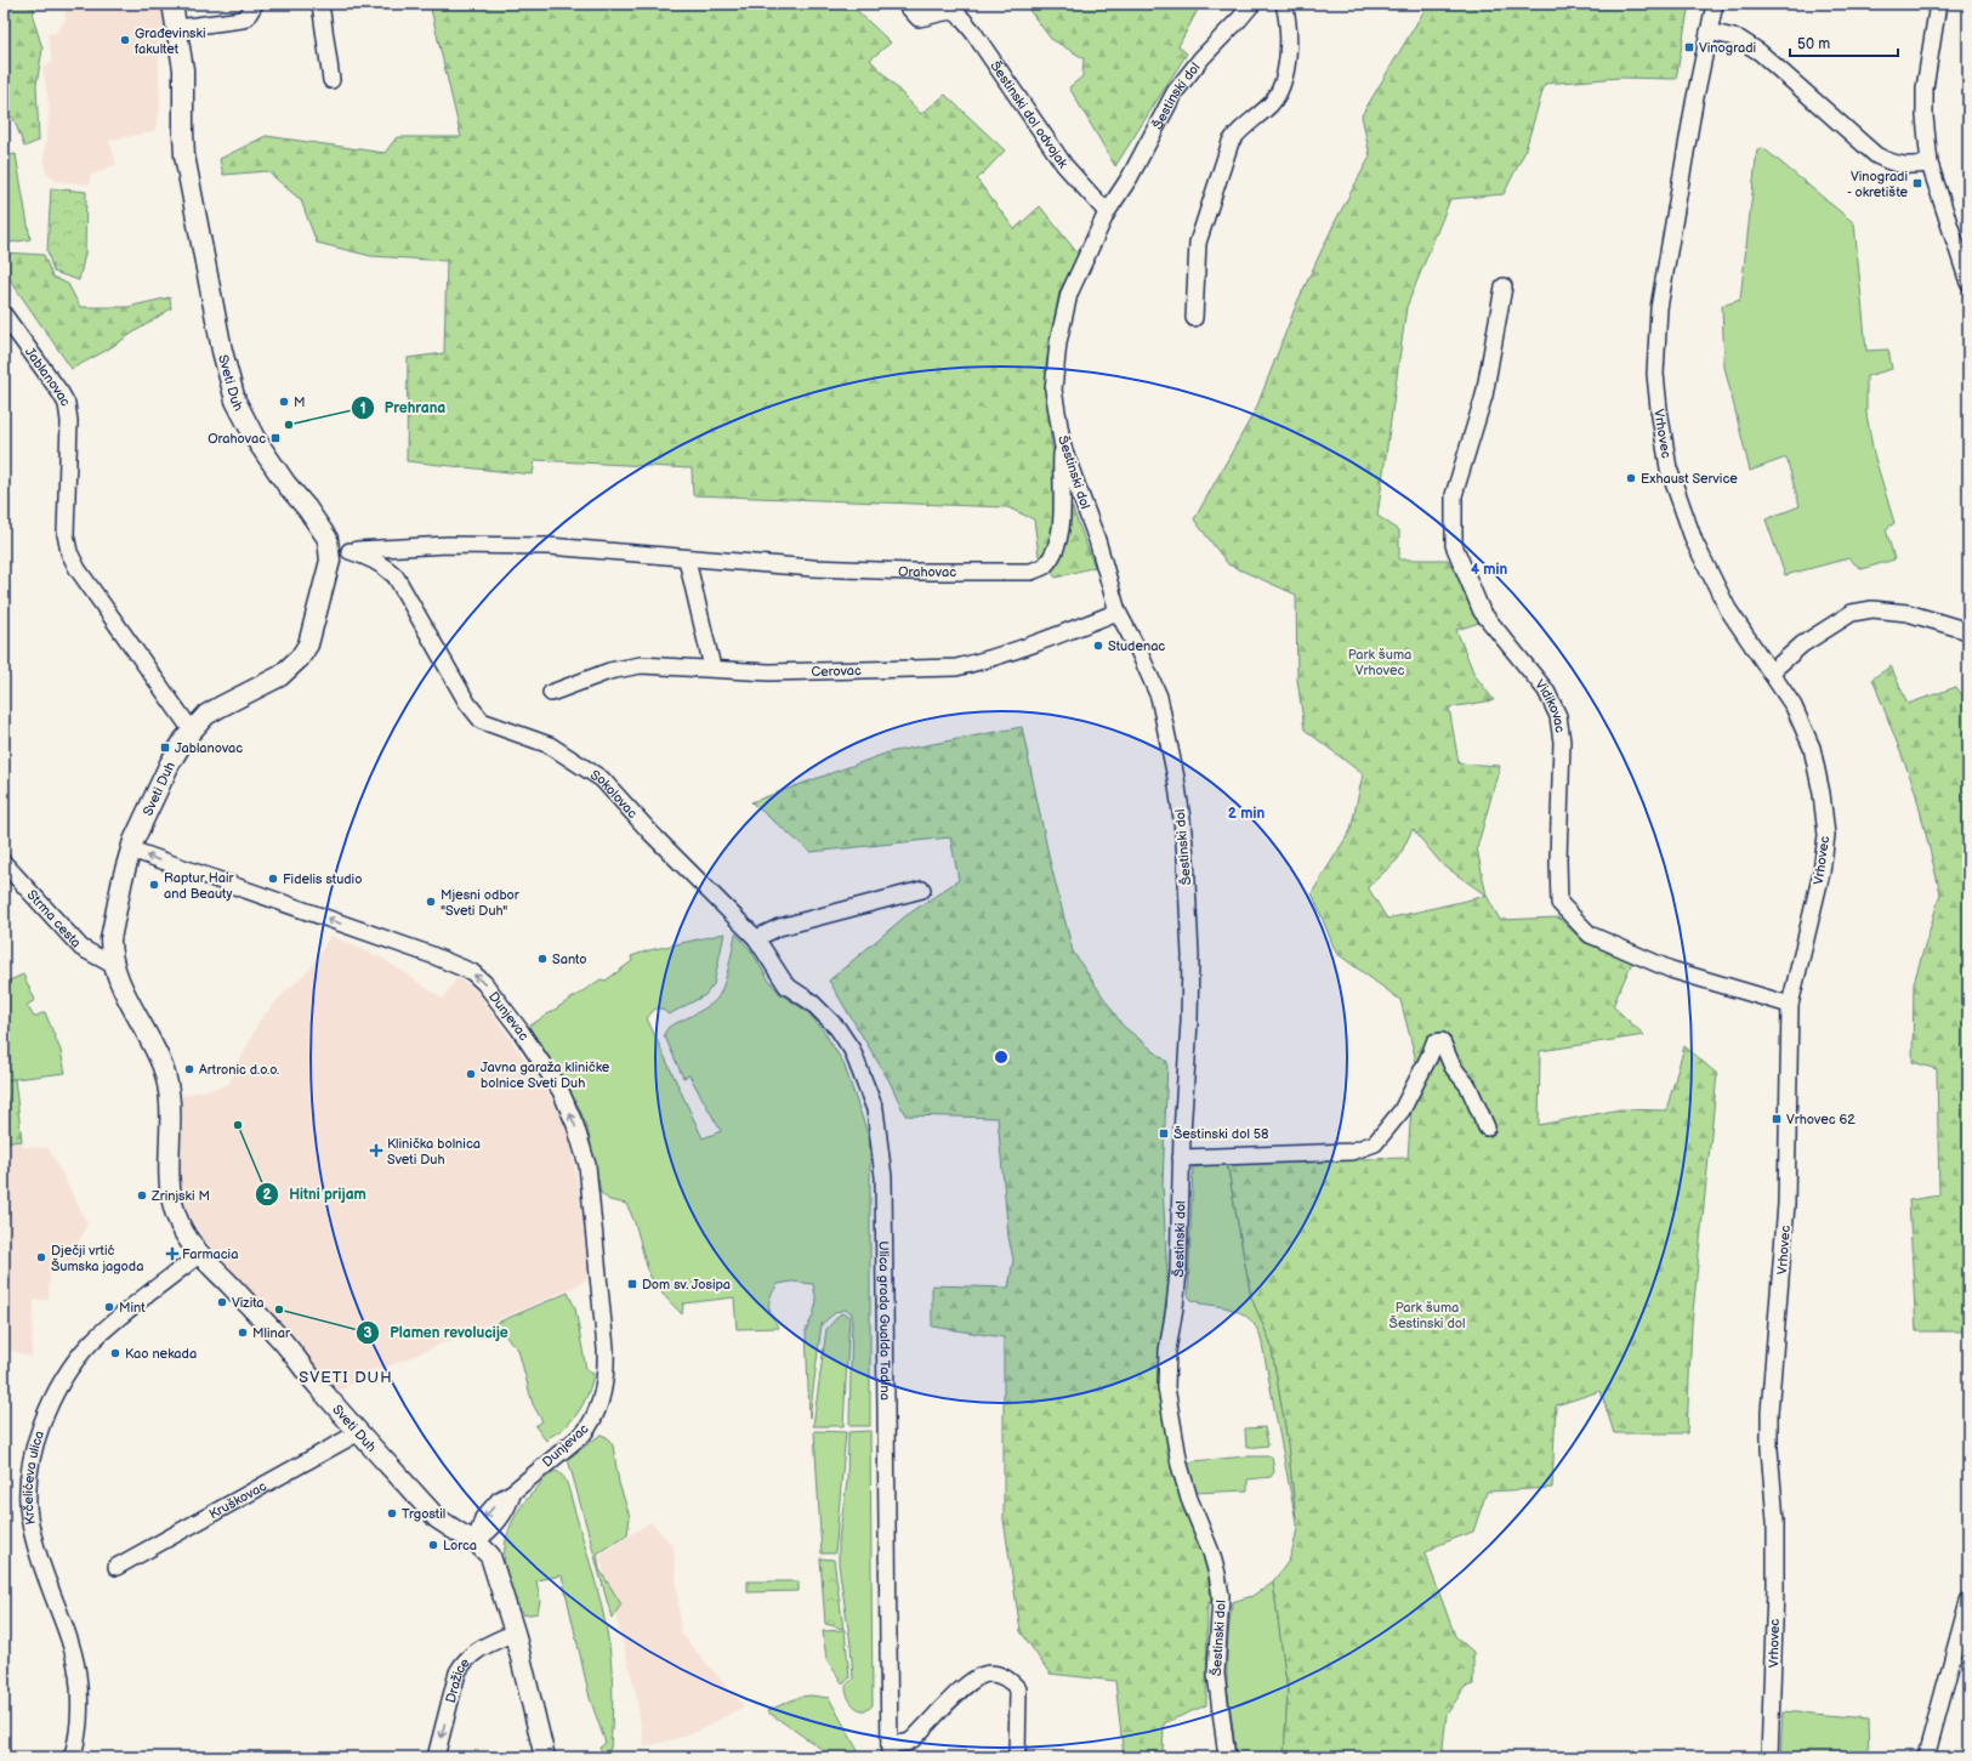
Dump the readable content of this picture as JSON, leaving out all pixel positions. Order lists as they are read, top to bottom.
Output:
{
  "streets": {
    "main road": ["Sveti Duh"],
    "street": [
      "Šestinski dol",
      "Šestinski dol odvojak",
      "Jablanovac",
      "Vrhovec",
      "Orahovac",
      "Cerovac",
      "Vidikovac",
      "Sokolovac",
      "Strma cesta",
      "Dunjevac",
      "Ulica grada Gualda Tadina",
      "Krčelićeva ulica",
      "Kruškovac",
      "Dražice"
    ]
  },
  "crossings": [
    ["Šestinski dol", "Šestinski dol odvojak"],
    ["Šestinski dol", "Orahovac"],
    ["Šestinski dol", "Cerovac"],
    ["Jablanovac", "Sveti Duh"],
    ["Sveti Duh", "Orahovac"],
    ["Sveti Duh", "Sokolovac"],
    ["Sveti Duh", "Strma cesta"],
    ["Sveti Duh", "Dunjevac"],
    ["Sveti Duh", "Krčelićeva ulica"],
    ["Sveti Duh", "Kruškovac"],
    ["Vrhovec", "Vidikovac"],
    ["Orahovac", "Sokolovac"],
    ["Sokolovac", "Ulica grada Gualda Tadina"]
  ],
  "one_way": ["Dražice"],
  "districts": ["SVETI DUH"],
  "parks": ["Park šuma Vrhovec", "Park šuma Šestinski dol"],
  "places": {
    "other": [
      "Građevinski fakultet",
      "M",
      "Prehrana",
      "Exhaust Service",
      "Studenac",
      "Fidelis studio",
      "Raptur Hair and Beauty",
      "Mjesni odbor \"Sveti Duh\"",
      "Santo",
      "Artronic d.o.o.",
      "Javna garaža kliničke bolnice Sveti Duh",
      "Hitni prijam",
      "Zrinjski M",
      "Dječji vrtić Šumska jagoda",
      "Vizita",
      "Mint",
      "Plamen revolucije",
      "Mlinar",
      "Kao nekada",
      "Trgostil",
      "Lorca"
    ],
    "transit": [
      "Vinogradi",
      "Vinogradi - okretište",
      "Orahovac",
      "Jablanovac",
      "Vrhovec 62",
      "Šestinski dol 58",
      "Dom sv. Josipa"
    ],
    "health": ["Klinička bolnica Sveti Duh", "Farmacia"]
  },
  "scale_bar": "50 m",
  "rings": ["4 min", "2 min"]
}
